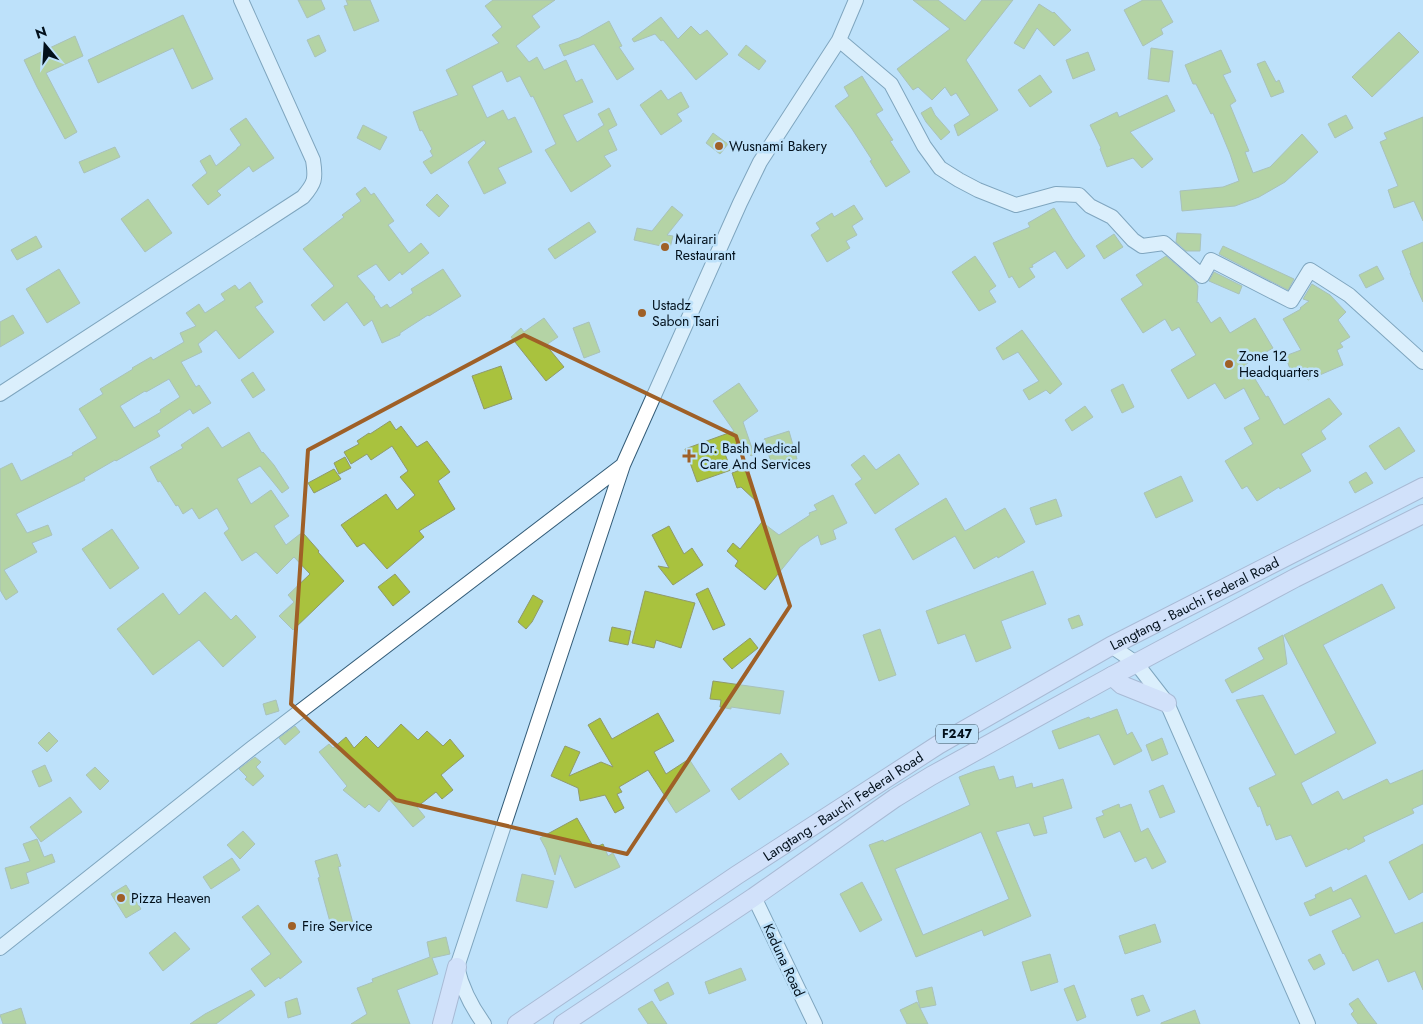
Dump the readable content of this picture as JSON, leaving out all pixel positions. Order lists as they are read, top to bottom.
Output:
{
  "streets": {
    "main road": ["Langtang - Bauchi Federal Road", "F247"],
    "street": ["Kaduna Road"]
  },
  "crossings": [
    ["Langtang - Bauchi Federal Road", "Kaduna Road"]
  ],
  "places": {
    "other": [
      "Wusnami Bakery",
      "Mairari Restaurant",
      "Ustadz Sabon Tsari",
      "Zone 12 Headquarters",
      "Pizza Heaven",
      "Fire Service"
    ],
    "health": ["Dr. Bash Medical Care And Services"]
  },
  "north": "top"
}
